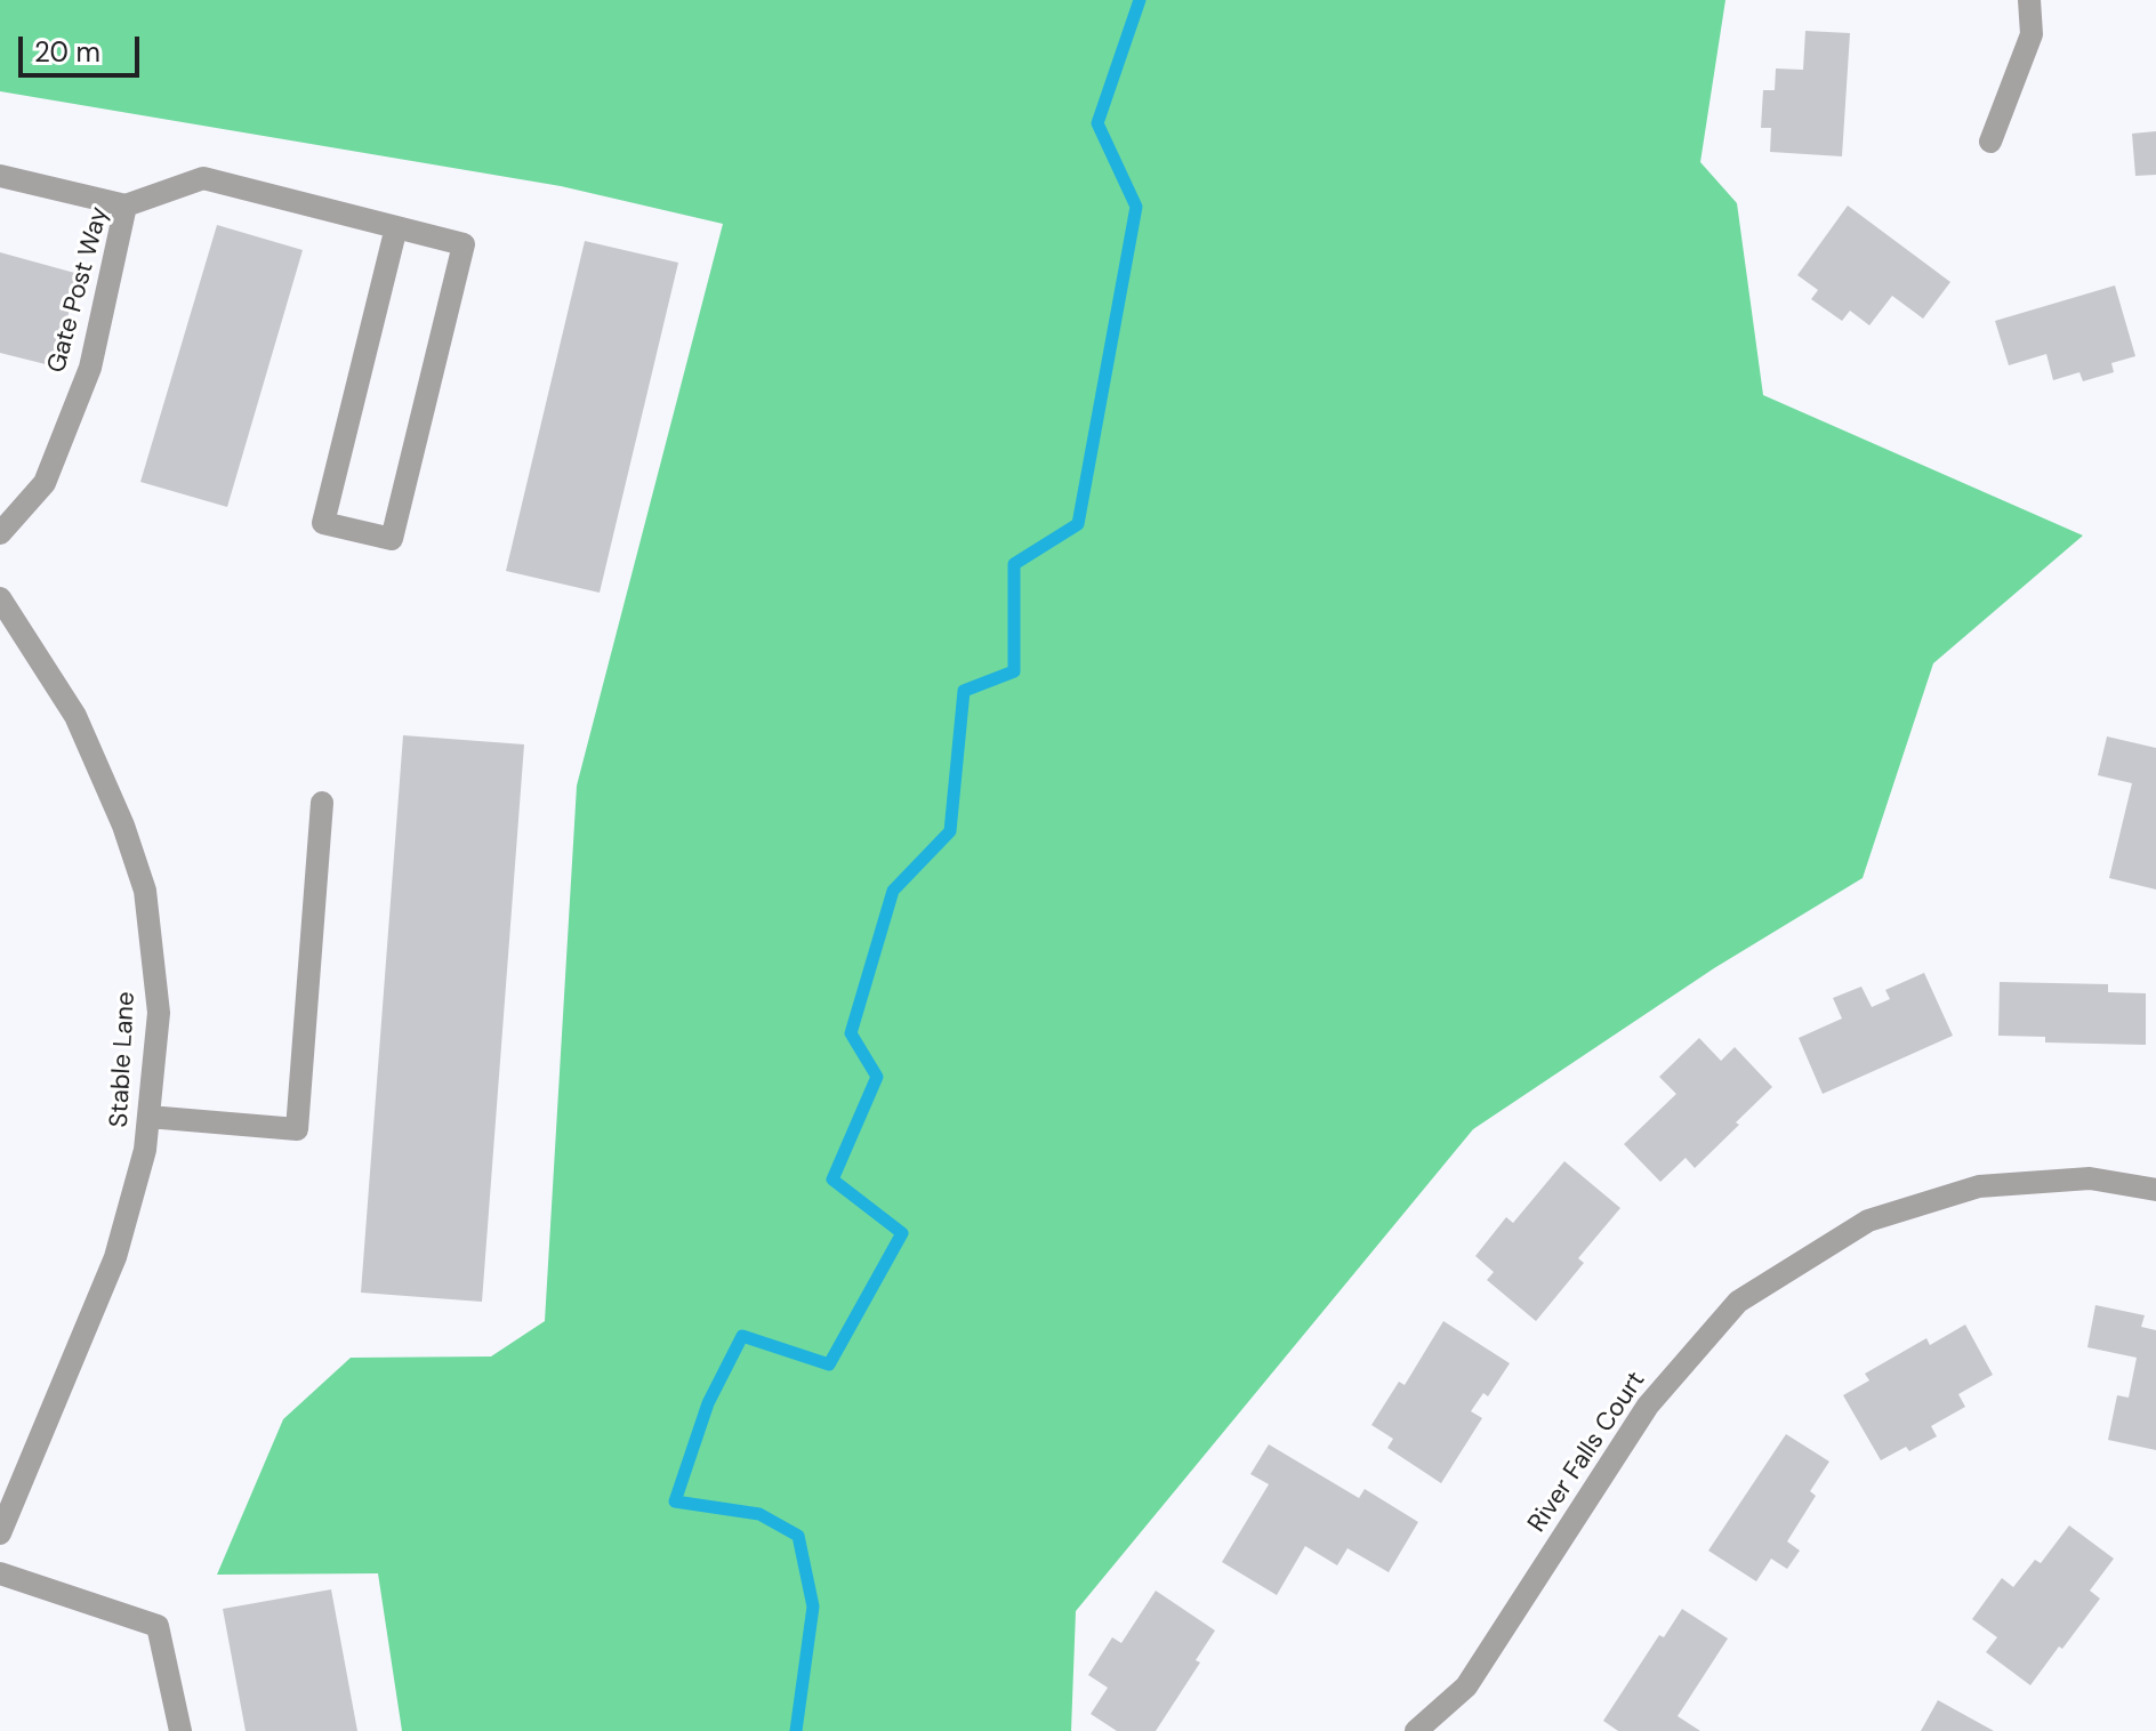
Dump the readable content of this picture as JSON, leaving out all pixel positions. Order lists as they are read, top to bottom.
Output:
{
  "streets": {
    "street": ["Gate Post Way", "Stable Lane", "River Falls Court"]
  },
  "scale_bar": "20 m"
}
